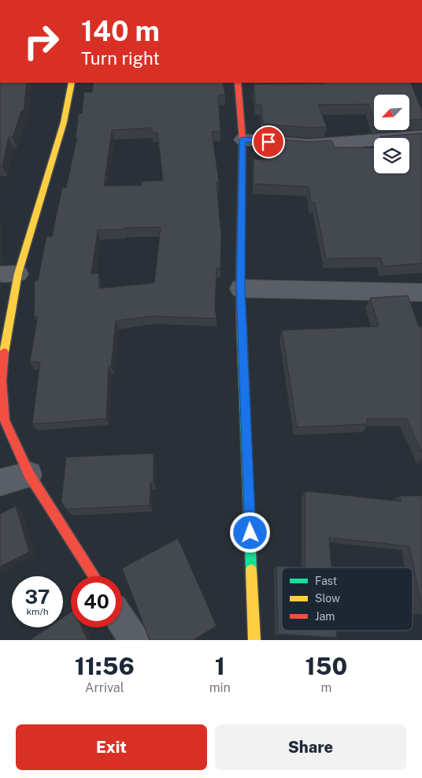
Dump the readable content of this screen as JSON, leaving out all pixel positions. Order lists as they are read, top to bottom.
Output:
{
  "legend": ["Fast", "Slow", "Jam"],
  "north": "bottom left",
  "page": {
    "turn": ["140 m", "Turn right"],
    "speed": "37 km/h",
    "limit": "40",
    "eta": [
      "11:56",
      "Arrival",
      "1",
      "min",
      "150",
      "m"
    ],
    "buttons": ["Exit", "Share"]
  }
}
